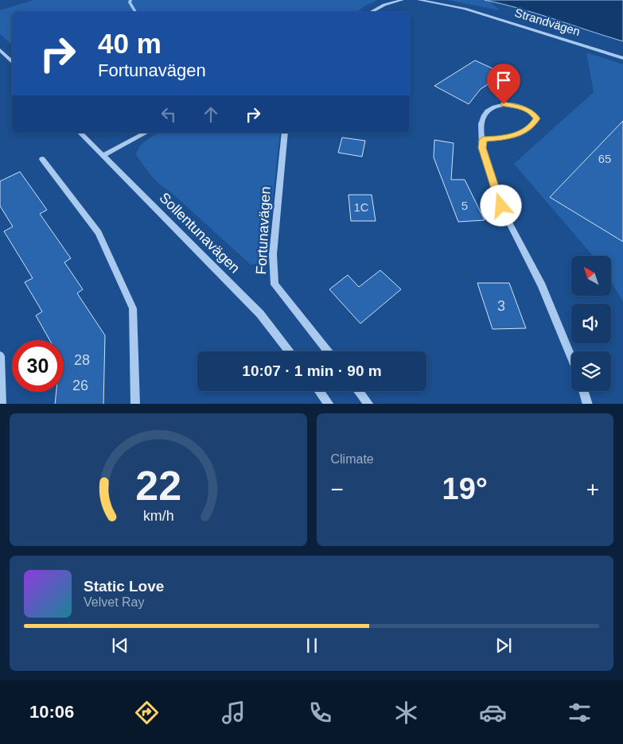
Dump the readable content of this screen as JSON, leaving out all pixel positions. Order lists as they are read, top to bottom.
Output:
{
  "streets": {
    "street": ["Strandvägen", "Fortunavägen", "Sollentunavägen"]
  },
  "house_numbers": [
    "65",
    "5",
    "1C",
    "3",
    "28",
    "26"
  ],
  "north": "top left",
  "page": {
    "turn": ["40 m", "Fortunavägen"],
    "limit": "30",
    "trip": "10:07 · 1 min · 90 m",
    "tile": "Climate",
    "heat": ["−", "19°", "+"],
    "song": ["Static Love", "Velvet Ray"],
    "tabs": "10:06",
    "gauge": ["22", "km/h"]
  }
}
